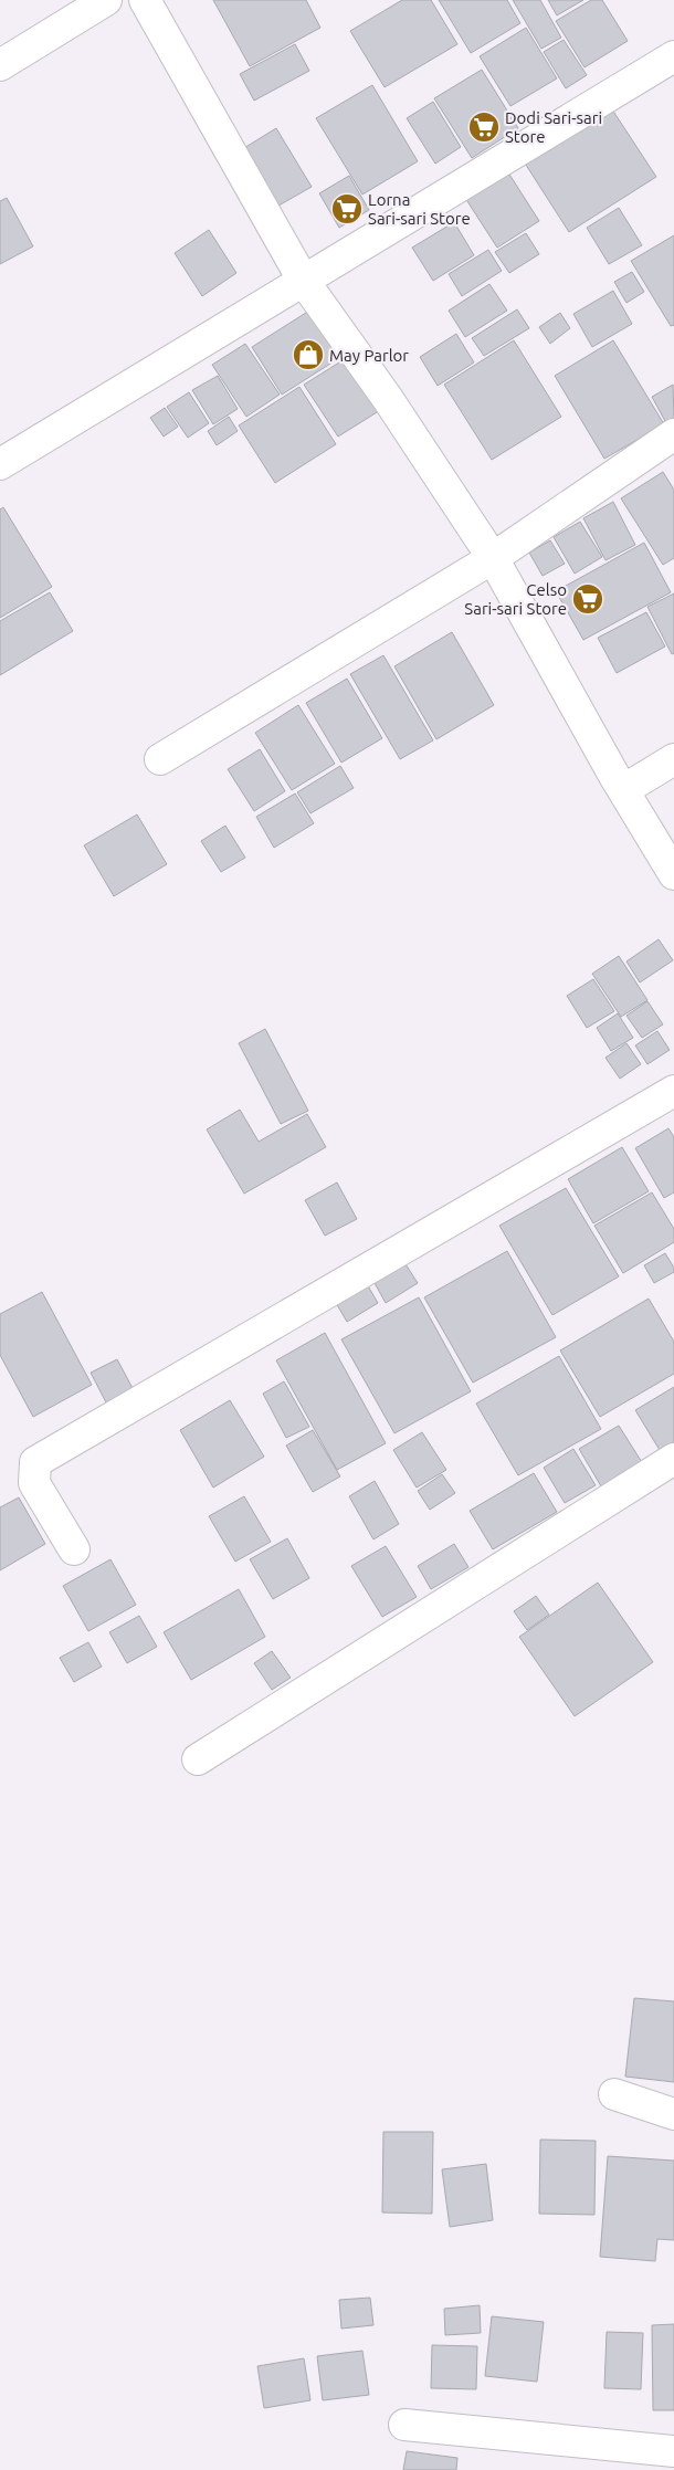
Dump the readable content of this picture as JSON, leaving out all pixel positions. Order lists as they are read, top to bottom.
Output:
{
  "places": {
    "supermarket": ["Dodi Sari-sari Store", "Lorna Sari-sari Store", "Celso Sari-sari Store"],
    "shop": ["May Parlor"]
  }
}
